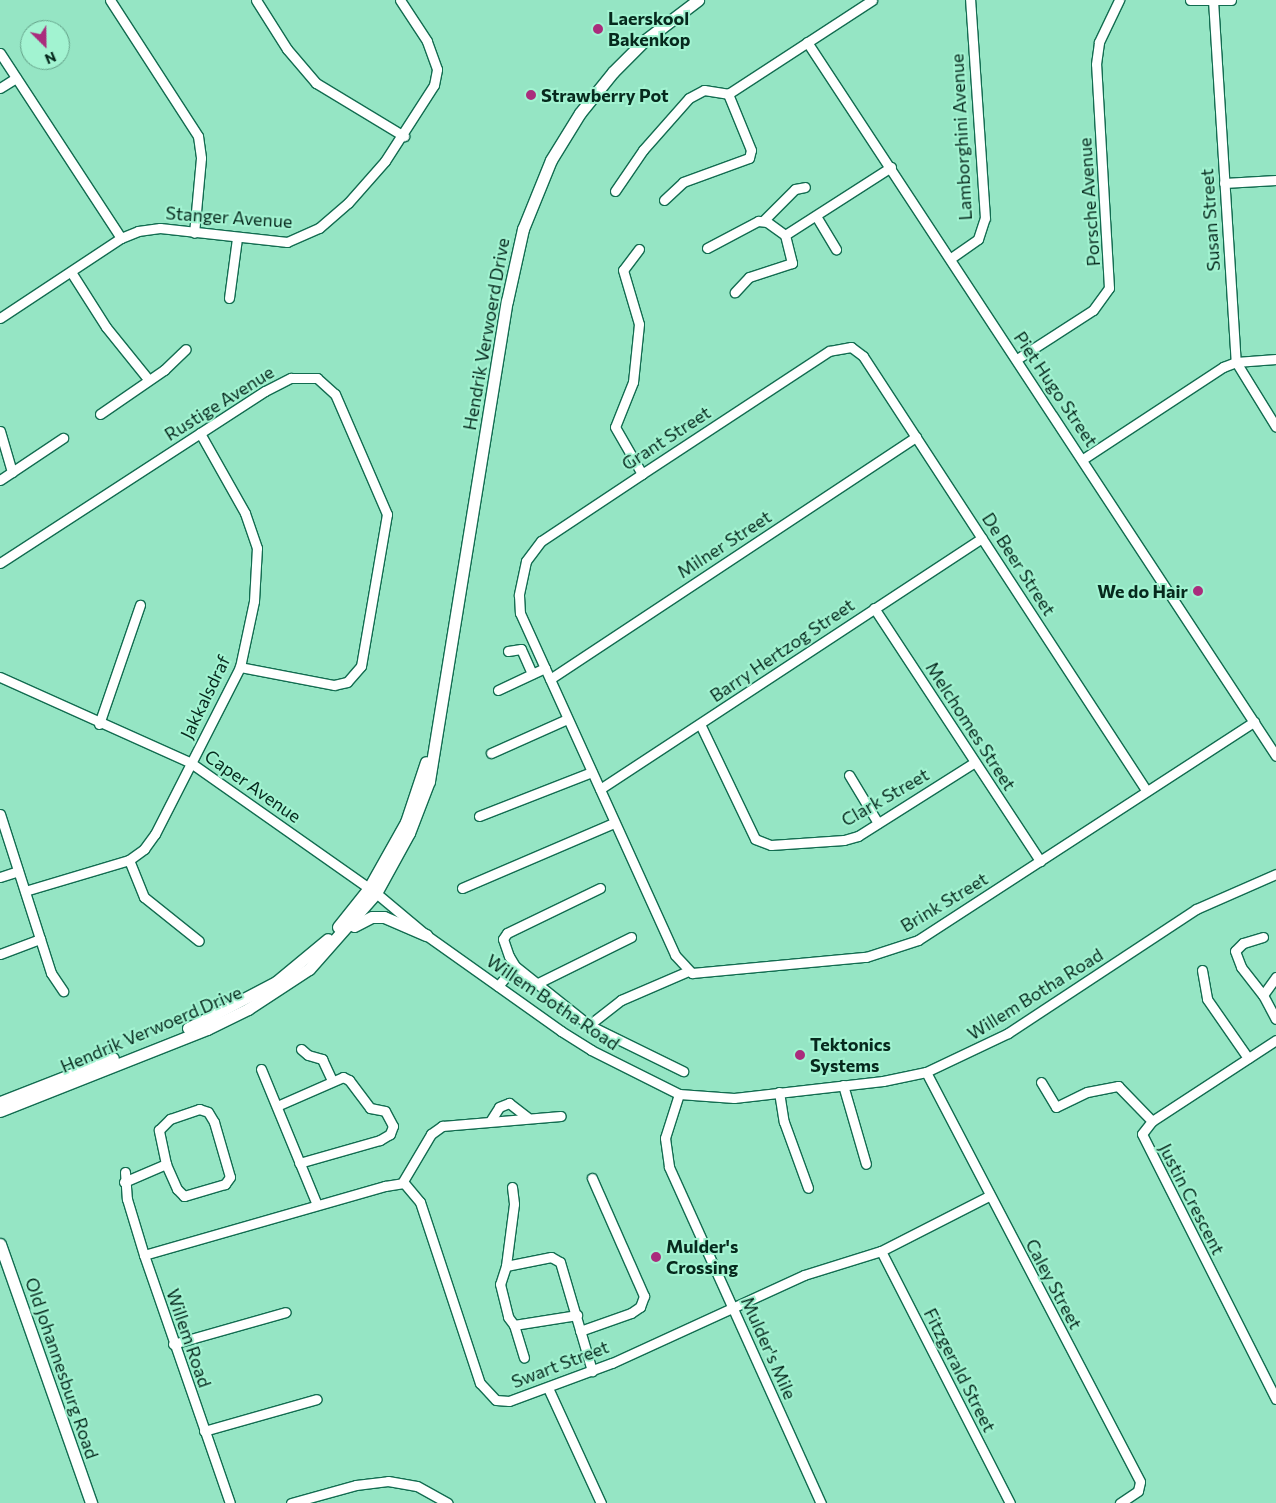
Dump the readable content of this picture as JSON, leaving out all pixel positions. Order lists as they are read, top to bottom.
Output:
{
  "streets": {
    "main road": ["Hendrik Verwoerd Drive", "Old Johannesburg Road"],
    "street": [
      "Lamborghini Avenue",
      "Porsche Avenue",
      "Stanger Avenue",
      "Susan Street",
      "Piet Hugo Street",
      "Rustige Avenue",
      "Grant Street",
      "Milner Street",
      "De Beer Street",
      "Barry Hertzog Street",
      "Jakkalsdraf",
      "Melchomes Street",
      "Caper Avenue",
      "Clark Street",
      "Brink Street",
      "Willem Botha Road",
      "Justin Crescent",
      "Caley Street",
      "Willem Road",
      "Mulder's Mile",
      "Swart Street",
      "Fitzgerald Street"
    ]
  },
  "crossings": [
    ["Lamborghini Avenue", "Piet Hugo Street"],
    ["Porsche Avenue", "Piet Hugo Street"],
    ["Hendrik Verwoerd Drive", "Caper Avenue"],
    ["Hendrik Verwoerd Drive", "Willem Botha Road"],
    ["Piet Hugo Street", "Brink Street"],
    ["Rustige Avenue", "Jakkalsdraf"],
    ["Grant Street", "De Beer Street"],
    ["Milner Street", "De Beer Street"],
    ["De Beer Street", "Barry Hertzog Street"],
    ["De Beer Street", "Brink Street"],
    ["Barry Hertzog Street", "Melchomes Street"],
    ["Barry Hertzog Street", "Clark Street"],
    ["Jakkalsdraf", "Caper Avenue"],
    ["Melchomes Street", "Clark Street"],
    ["Melchomes Street", "Brink Street"],
    ["Caper Avenue", "Willem Botha Road"],
    ["Willem Botha Road", "Caley Street"],
    ["Willem Botha Road", "Mulder's Mile"],
    ["Caley Street", "Swart Street"],
    ["Mulder's Mile", "Swart Street"],
    ["Swart Street", "Fitzgerald Street"]
  ],
  "places": [
    "Laerskool Bakenkop",
    "Strawberry Pot",
    "We do Hair",
    "Tektonics Systems",
    "Mulder's Crossing"
  ],
  "north": "bottom right"
}
